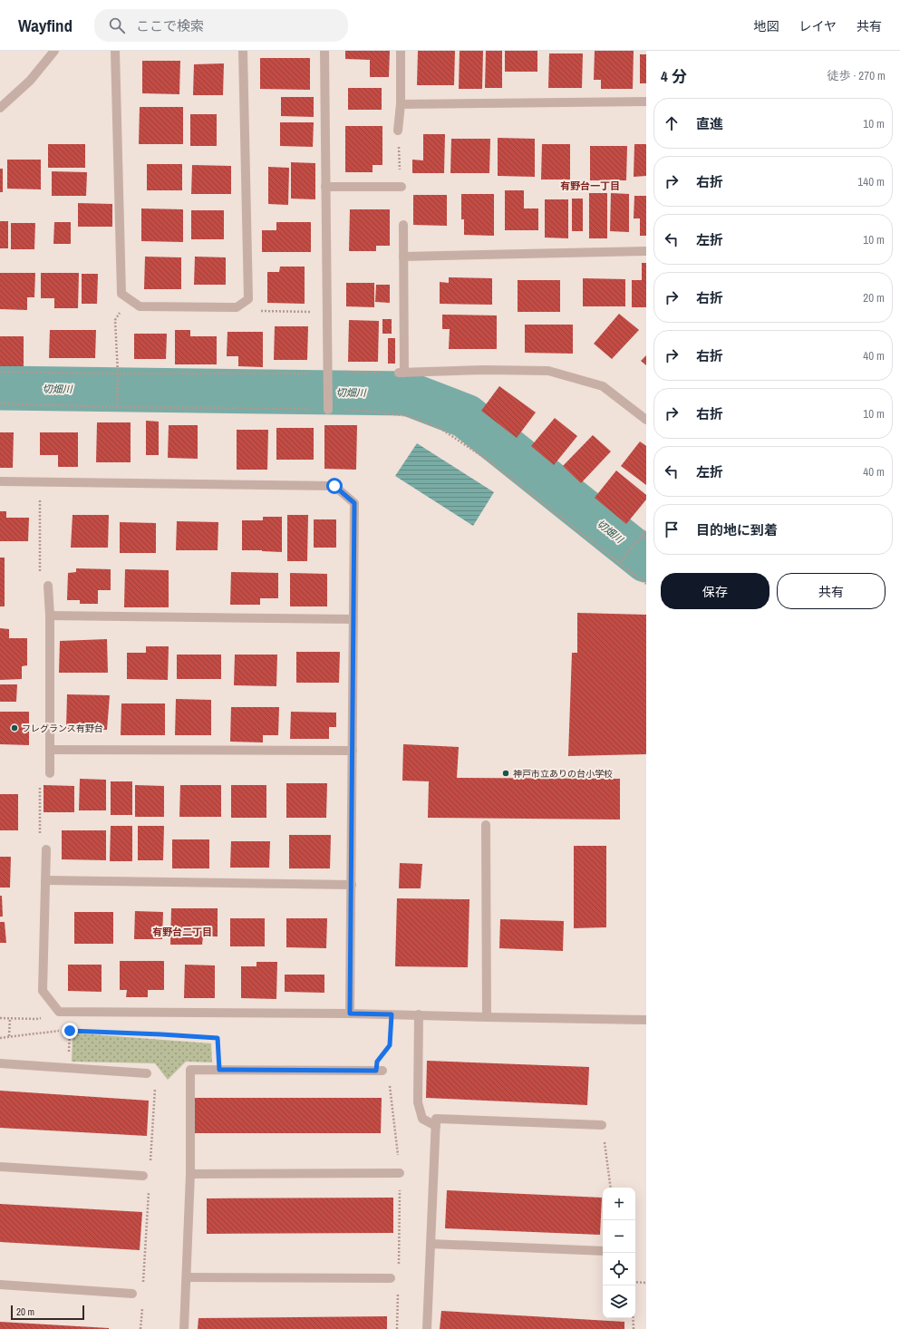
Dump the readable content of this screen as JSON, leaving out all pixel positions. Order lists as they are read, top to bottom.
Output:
{
  "districts": ["有野台一丁目", "有野台二丁目"],
  "water": ["切畑川"],
  "places": ["フレグランス有野台", "神戸市立ありの台小学校"],
  "scale_bar": "20 m",
  "page": {
    "header": "Wayfind",
    "search": "ここで検索",
    "nav": ["地図", "レイヤ", "共有"],
    "heading": ["4 分", "徒歩 · 270 m"],
    "list": [
      ["直進", "10 m"],
      ["右折", "140 m"],
      ["左折", "10 m"],
      ["右折", "20 m"],
      ["右折", "40 m"],
      ["右折", "10 m"],
      ["左折", "40 m"],
      "目的地に到着"
    ],
    "buttons": ["保存", "共有"],
    "map_buttons": ["+", "−"],
    "scale": "20 m"
  }
}
